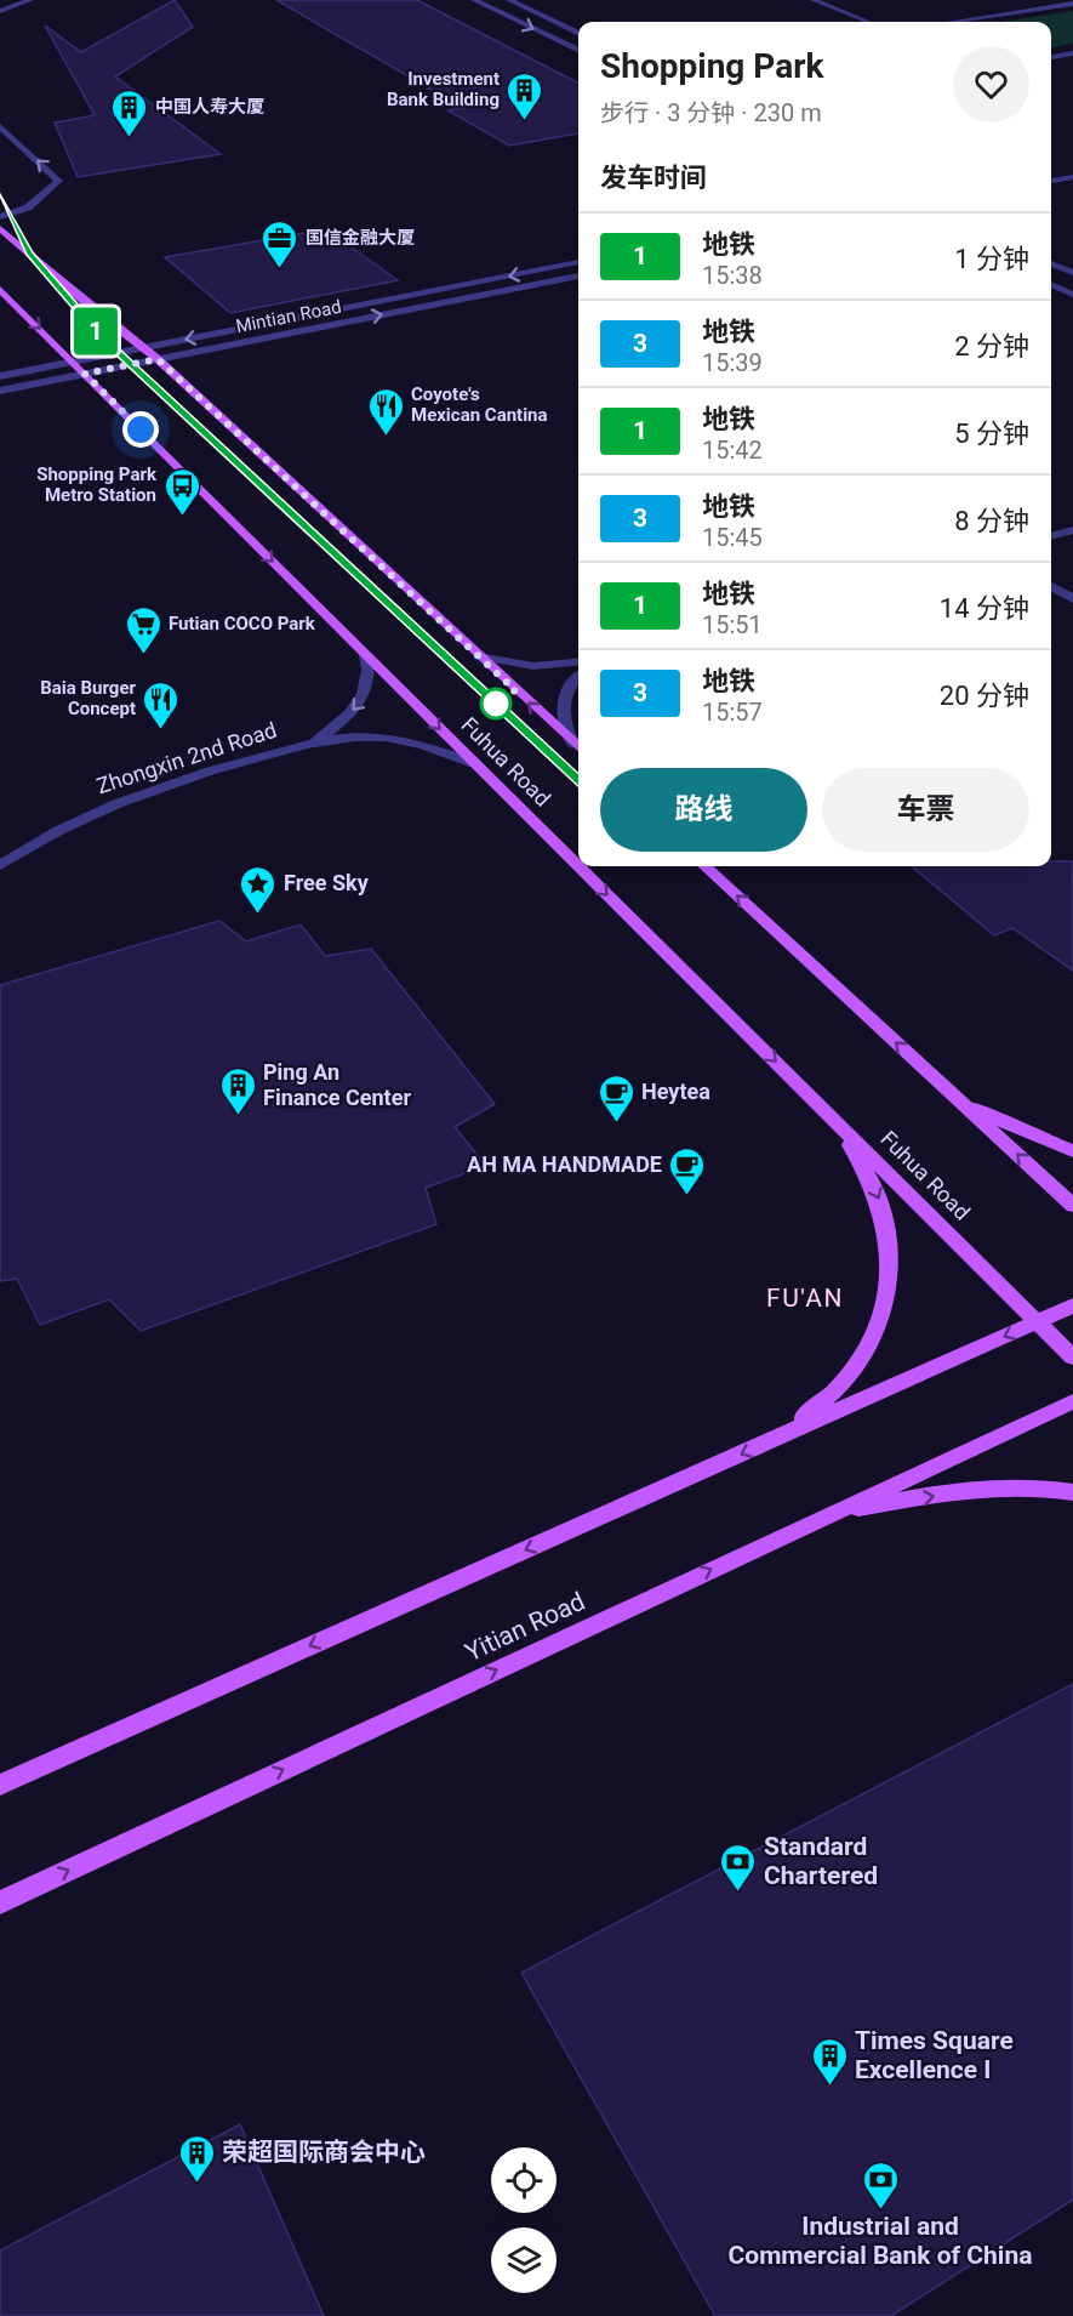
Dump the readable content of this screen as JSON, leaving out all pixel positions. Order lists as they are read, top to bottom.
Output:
{
  "streets": {
    "main road": ["Fuhua Road", "Yitian Road"],
    "street": ["Mintian Road", "Zhongxin 2nd Road"]
  },
  "crossings": [
    ["Mintian Road", "Fuhua Road"],
    ["Zhongxin 2nd Road", "Fuhua Road"]
  ],
  "districts": ["FU'AN"],
  "places": {
    "building": [
      "Investment Bank Building",
      "中国人寿大厦",
      "Ping An Finance Center",
      "Times Square Excellence I",
      "荣超国际商会中心"
    ],
    "office": ["国信金融大厦"],
    "restaurant": ["Coyote's Mexican Cantina", "Baia Burger Concept"],
    "bus stop": ["Shopping Park Metro Station"],
    "supermarket": ["Futian COCO Park"],
    "place": ["Free Sky"],
    "cafe": ["Heytea", "AH MA HANDMADE"],
    "bank": ["Standard Chartered", "Industrial and Commercial Bank of China"]
  },
  "lines": ["metro line 1"],
  "page": {
    "on_map": "1",
    "heading": [
      ["Shopping Park", "步行 · 3 分钟 · 230 m"],
      "发车时间"
    ],
    "list": [
      {
        "mark": "1",
        "name": "地铁",
        "note": "15:38",
        "value": "1 分钟"
      },
      {
        "mark": "3",
        "name": "地铁",
        "note": "15:39",
        "value": "2 分钟"
      },
      {
        "mark": "1",
        "name": "地铁",
        "note": "15:42",
        "value": "5 分钟"
      },
      {
        "mark": "3",
        "name": "地铁",
        "note": "15:45",
        "value": "8 分钟"
      },
      {
        "mark": "1",
        "name": "地铁",
        "note": "15:51",
        "value": "14 分钟"
      },
      {
        "mark": "3",
        "name": "地铁",
        "note": "15:57",
        "value": "20 分钟"
      }
    ],
    "buttons": ["路线", "车票"]
  }
}
